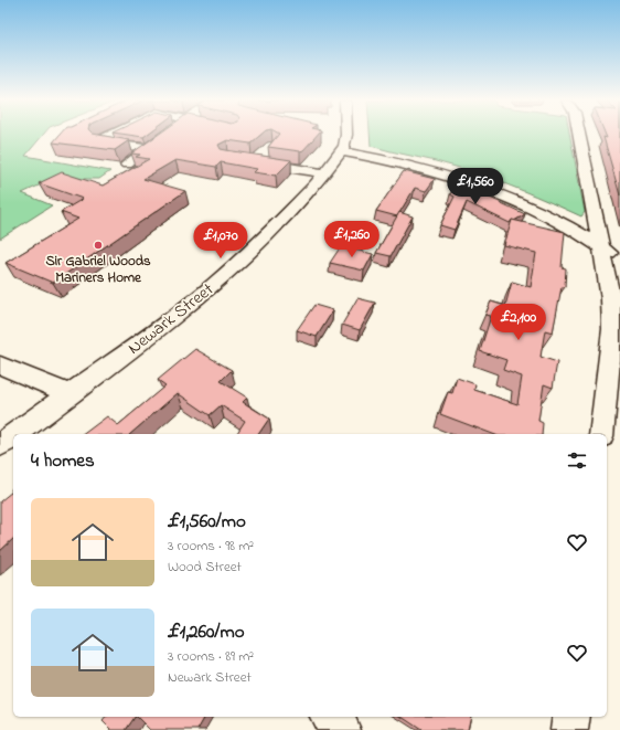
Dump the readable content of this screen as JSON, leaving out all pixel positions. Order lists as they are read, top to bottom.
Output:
{
  "streets": {
    "street": ["Newark Street"]
  },
  "places": ["Sir Gabriel Woods Mariners Home"],
  "page": {
    "price": [
      "£1,560",
      "£1,260",
      "£1,070",
      "£2,100"
    ],
    "heading": "4 homes",
    "list": [
      {
        "name": "£1,560/mo",
        "note": "3 rooms · 98 m² · Wood Street"
      },
      {
        "name": "£1,260/mo",
        "note": "3 rooms · 89 m² · Newark Street"
      }
    ]
  }
}
